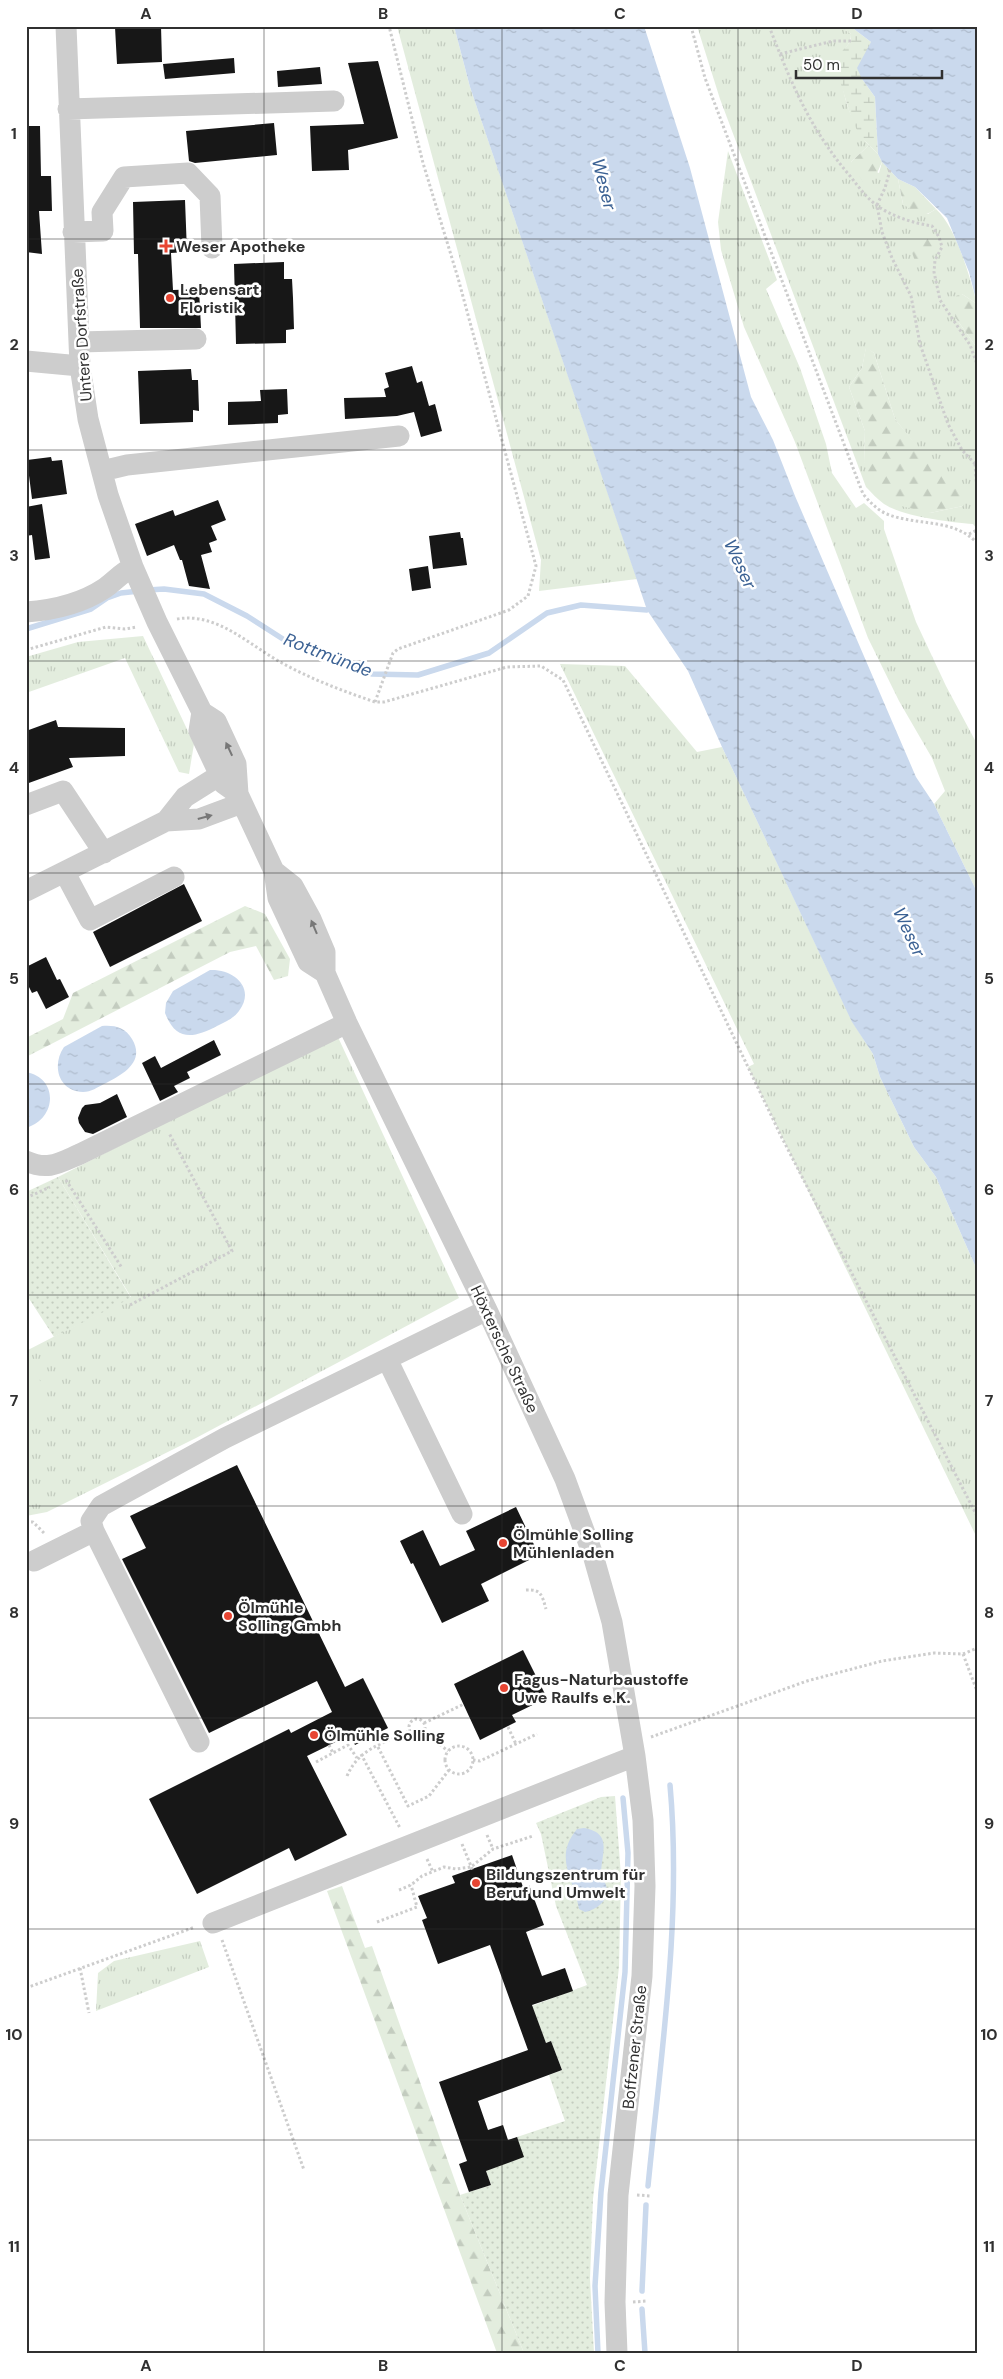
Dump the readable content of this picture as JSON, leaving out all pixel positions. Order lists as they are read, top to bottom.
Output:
{
  "streets": {
    "street": ["Untere Dorfstraße", "Höxtersche Straße", "Boffzener Straße"]
  },
  "crossings": [
    ["Untere Dorfstraße", "Höxtersche Straße"],
    ["Höxtersche Straße", "Boffzener Straße"]
  ],
  "water": ["Weser", "Rottmünde"],
  "places": {
    "health": ["Weser Apotheke"],
    "other": [
      "Lebensart Floristik",
      "Ölmühle Solling Mühlenladen",
      "Ölmühle Solling Gmbh",
      "Fagus-Naturbaustoffe Uwe Raulfs e.K.",
      "Ölmühle Solling",
      "Bildungszentrum für Beruf und Umwelt"
    ]
  },
  "scale_bar": "50 m",
  "grid": {
    "columns": [
      "A",
      "B",
      "C",
      "D"
    ],
    "rows": [
      "1",
      "2",
      "3",
      "4",
      "5",
      "6",
      "7",
      "8",
      "9",
      "10",
      "11"
    ]
  }
}
